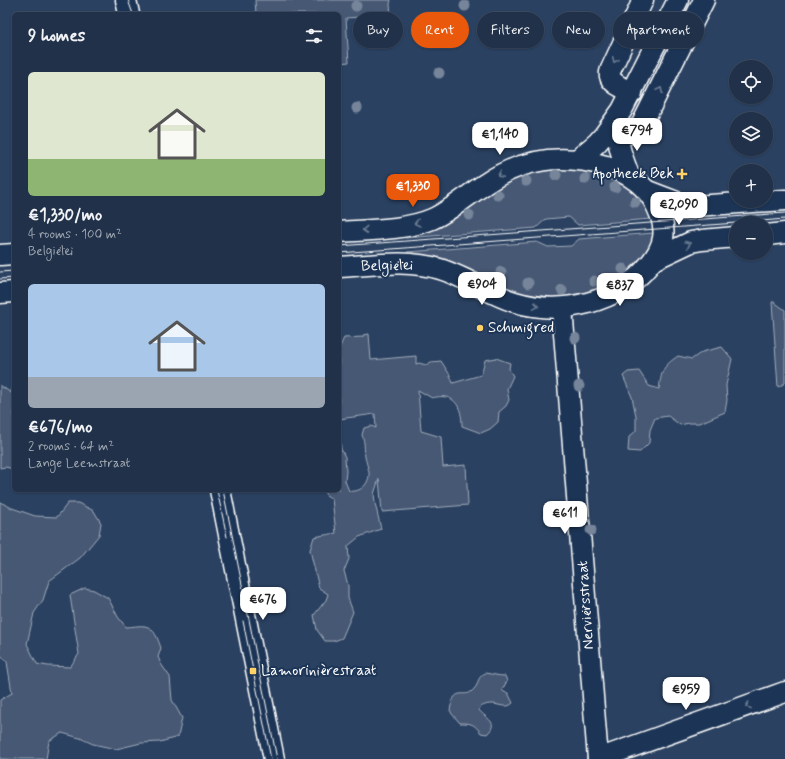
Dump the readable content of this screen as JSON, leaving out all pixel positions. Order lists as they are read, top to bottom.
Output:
{
  "streets": {
    "street": ["Belgiëlei", "Nerviërsstraat"]
  },
  "crossings": [
    ["Belgiëlei", "Nerviërsstraat"]
  ],
  "places": {
    "health": ["Apotheek Bek"],
    "other": ["Schmigred"],
    "transit": ["Lamorinièrestraat"]
  },
  "page": {
    "chip": [
      "Buy",
      "Rent",
      "Filters",
      "New",
      "Apartment"
    ],
    "heading": "9 homes",
    "map_buttons": ["+", "−"],
    "list": [
      {
        "name": "€1,330/mo",
        "note": "4 rooms · 100 m² · Belgiëlei"
      },
      {
        "name": "€676/mo",
        "note": "2 rooms · 64 m² · Lange Leemstraat"
      }
    ],
    "price": [
      "€794",
      "€1,140",
      "€1,330",
      "€2,090",
      "€904",
      "€837",
      "€611",
      "€676",
      "€959"
    ]
  }
}
